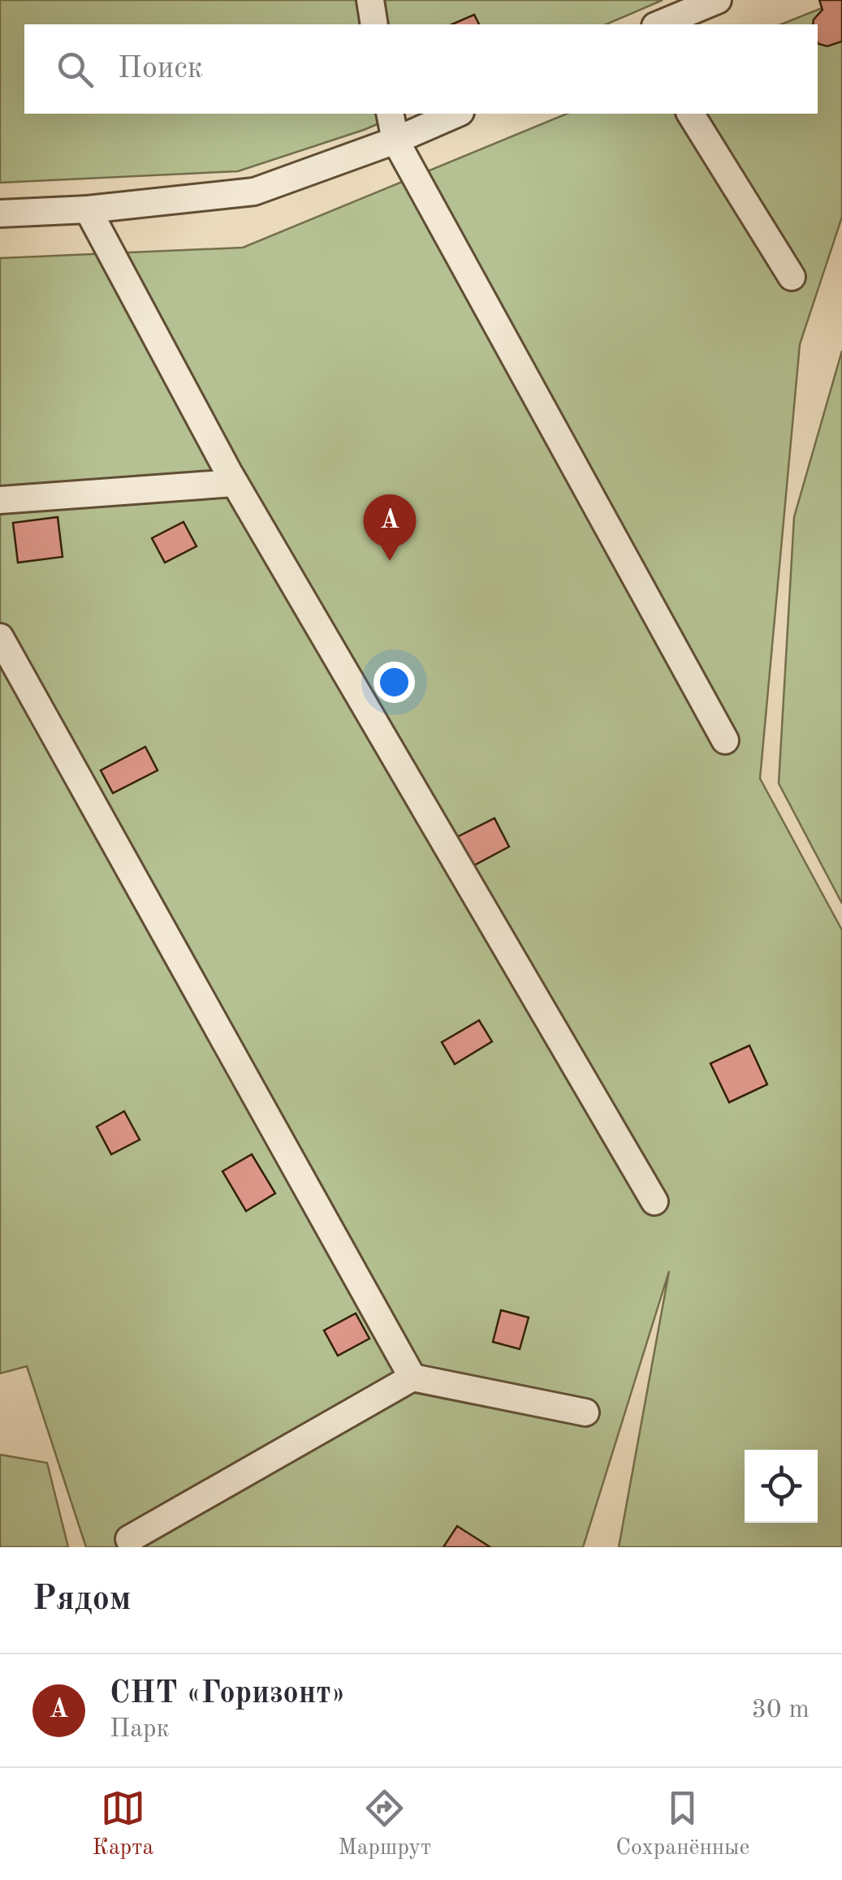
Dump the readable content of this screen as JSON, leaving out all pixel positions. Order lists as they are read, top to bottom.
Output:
{
  "page": {
    "search": "Поиск",
    "pins": "A",
    "heading": "Рядом",
    "list": [
      {
        "mark": "A",
        "name": "СНТ «Горизонт»",
        "note": "Парк",
        "value": "30 m"
      }
    ],
    "nav": ["Карта", "Маршрут", "Сохранённые"]
  }
}
